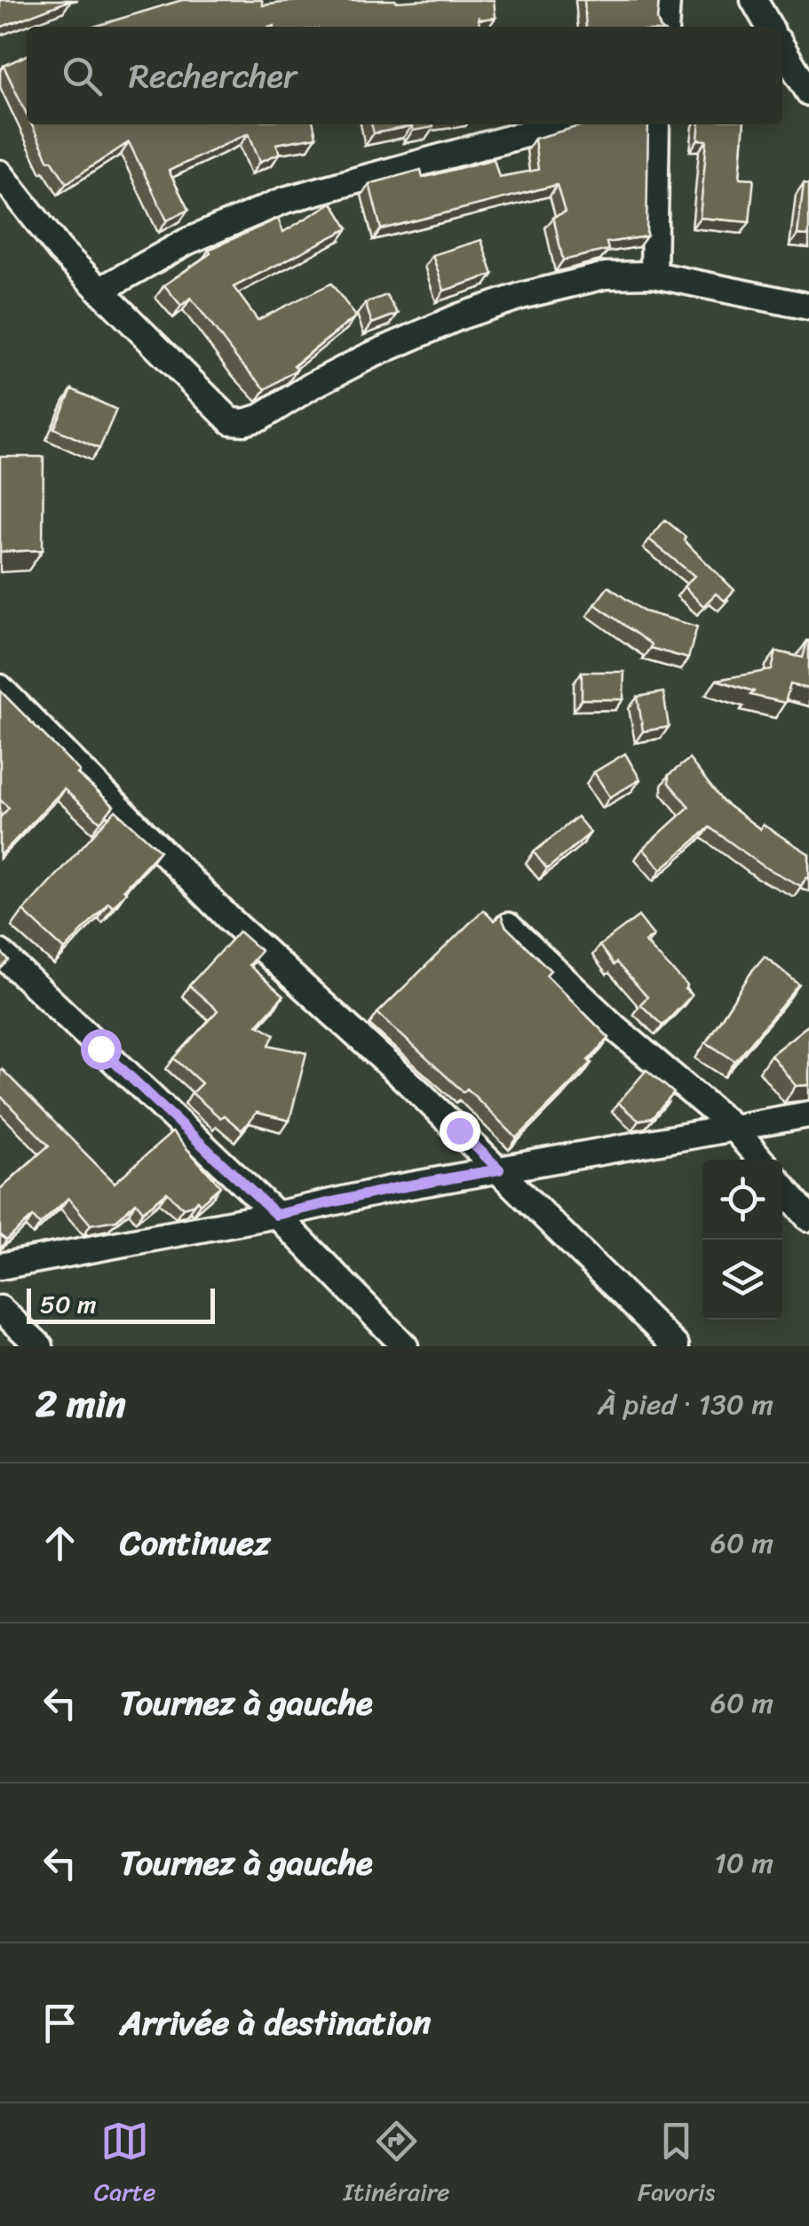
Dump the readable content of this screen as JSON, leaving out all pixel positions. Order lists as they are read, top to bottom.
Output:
{
  "scale_bar": "50 m",
  "page": {
    "search": "Rechercher",
    "scale": "50 m",
    "heading": ["2 min", "À pied · 130 m"],
    "list": [
      ["Continuez", "60 m"],
      ["Tournez à gauche", "60 m"],
      ["Tournez à gauche", "10 m"],
      "Arrivée à destination"
    ],
    "nav": ["Carte", "Itinéraire", "Favoris"]
  }
}
